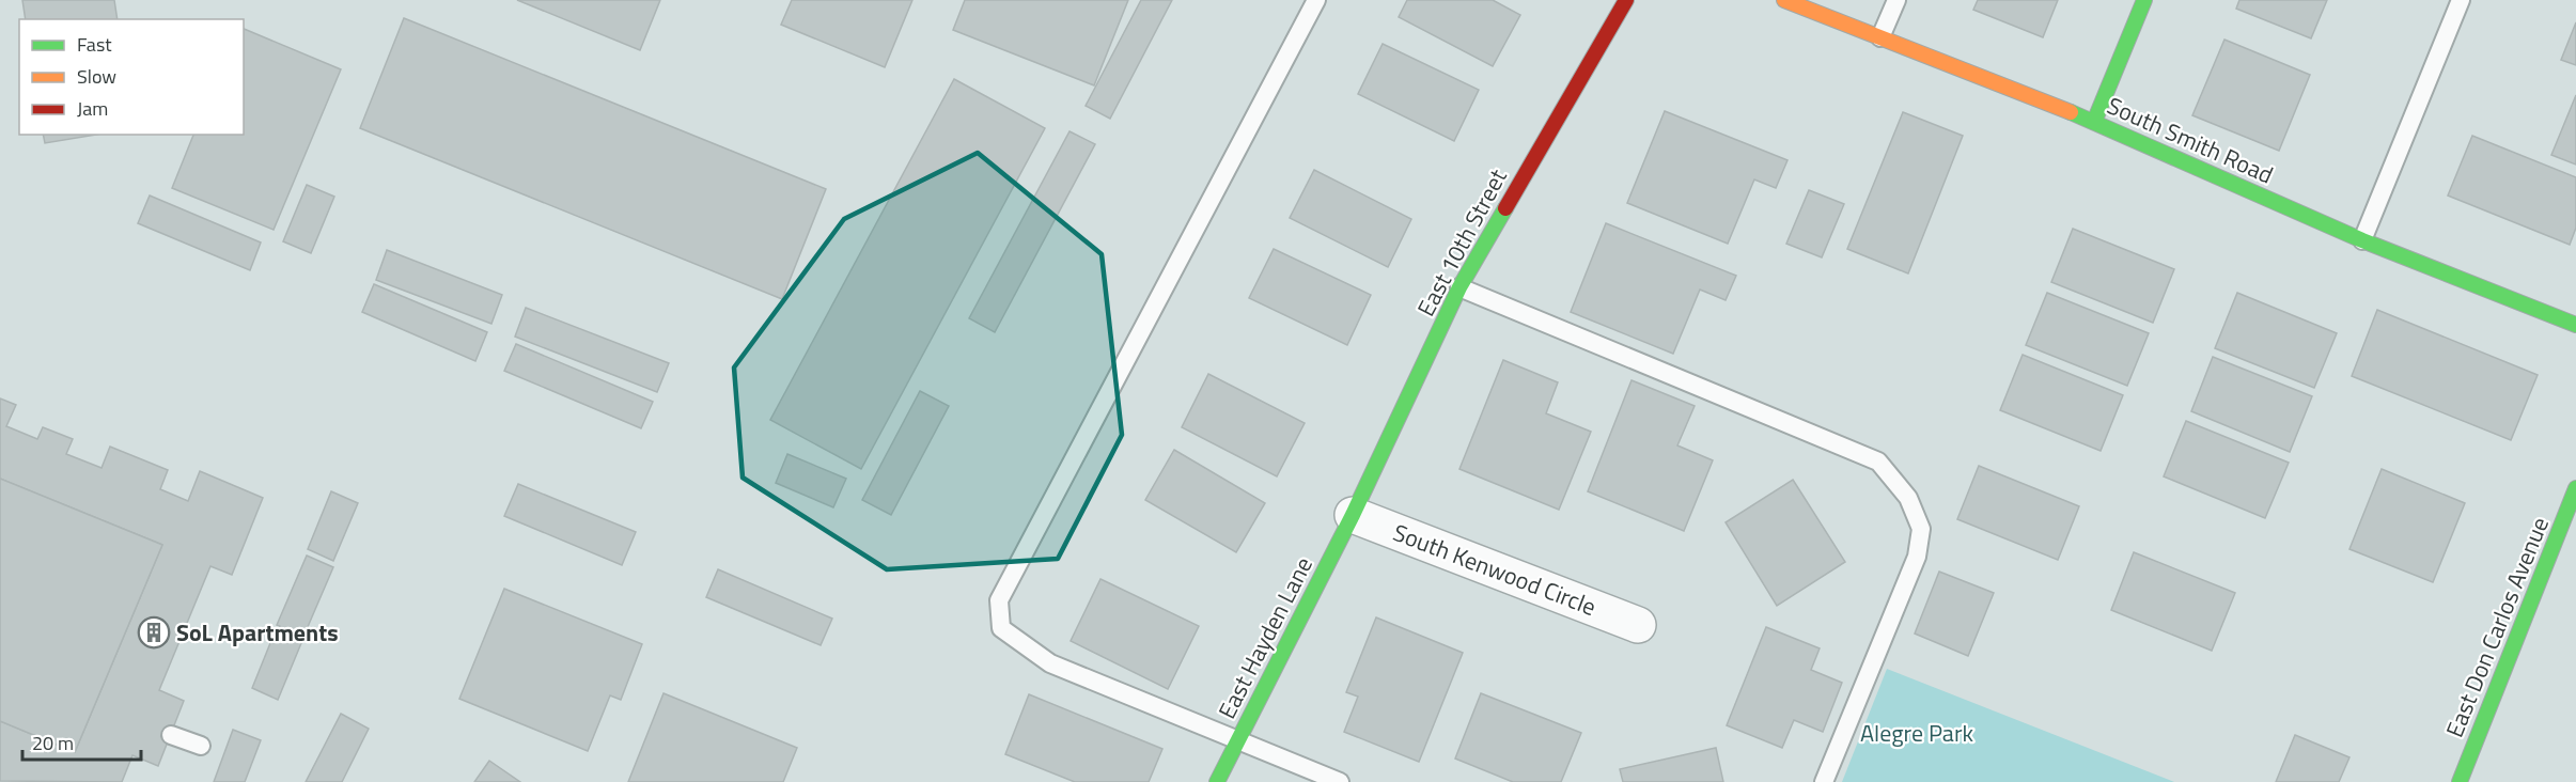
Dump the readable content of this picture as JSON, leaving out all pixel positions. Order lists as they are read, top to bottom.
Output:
{
  "streets": {
    "street": [
      "South Smith Road",
      "East 10th Street",
      "South Kenwood Circle",
      "East Don Carlos Avenue",
      "East Hayden Lane"
    ]
  },
  "crossings": [
    ["East 10th Street", "South Kenwood Circle"],
    ["East 10th Street", "East Hayden Lane"],
    ["South Kenwood Circle", "East Hayden Lane"]
  ],
  "parks": ["Alegre Park"],
  "places": {
    "building": ["SoL Apartments"]
  },
  "legend": ["Fast", "Slow", "Jam"],
  "scale_bar": "20 m"
}
